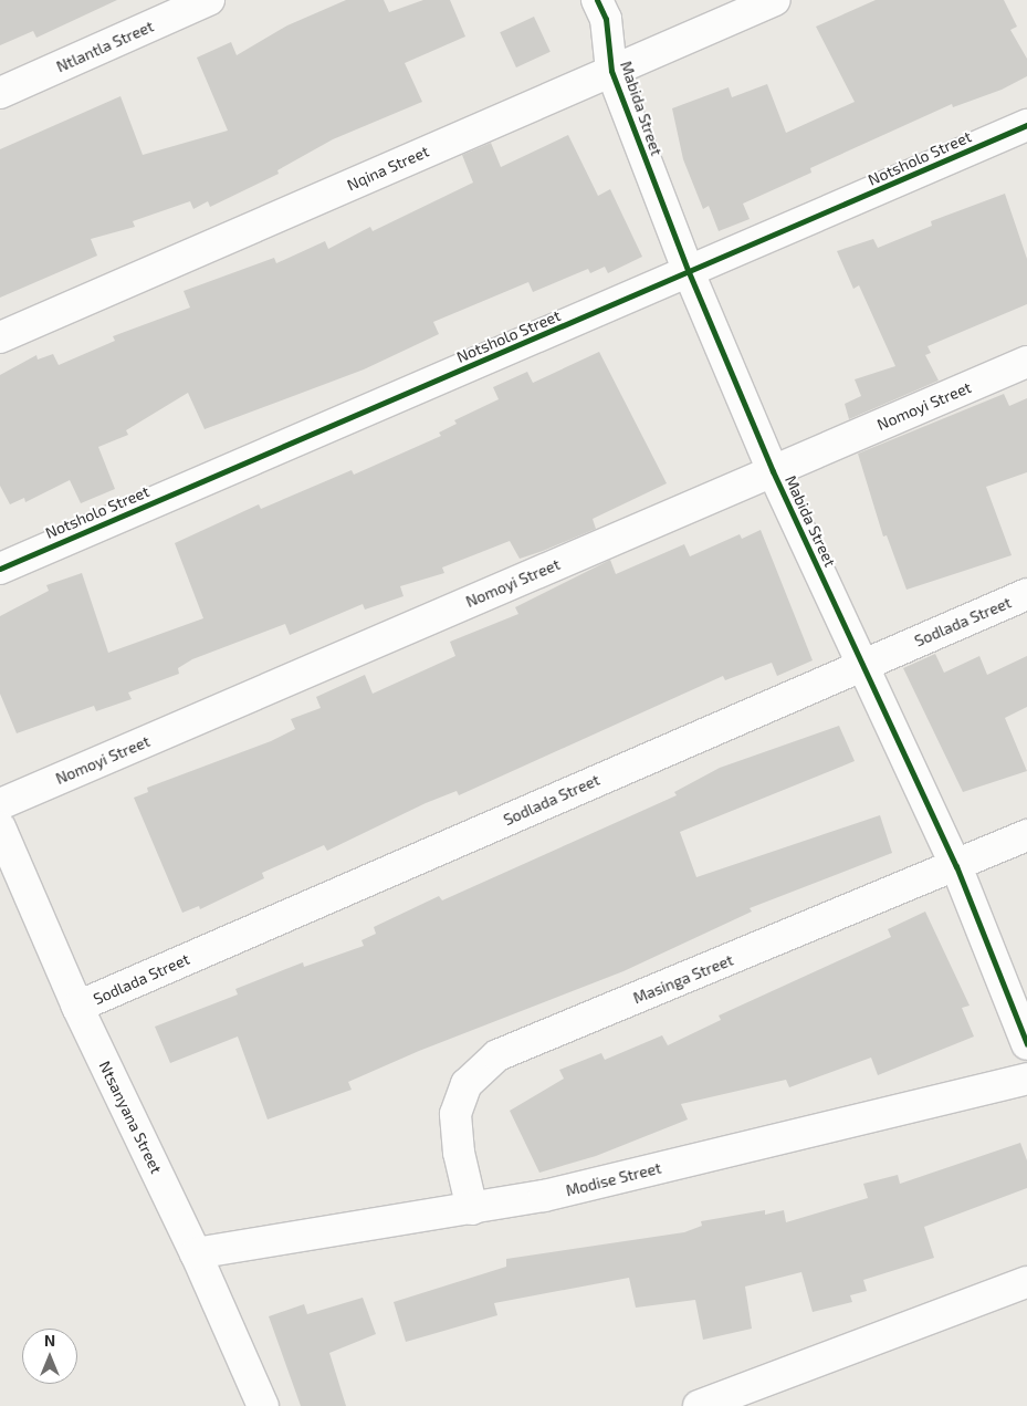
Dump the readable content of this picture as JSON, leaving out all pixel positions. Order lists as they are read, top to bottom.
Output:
{
  "streets": {
    "street": [
      "Ntlantla Street",
      "Mabida Street",
      "Notsholo Street",
      "Nqina Street",
      "Nomoyi Street",
      "Sodlada Street",
      "Masinga Street",
      "Ntsanyana Street",
      "Modise Street"
    ]
  },
  "crossings": [
    ["Mabida Street", "Notsholo Street"],
    ["Mabida Street", "Nqina Street"],
    ["Mabida Street", "Nomoyi Street"],
    ["Mabida Street", "Sodlada Street"],
    ["Mabida Street", "Masinga Street"],
    ["Sodlada Street", "Ntsanyana Street"],
    ["Masinga Street", "Modise Street"],
    ["Ntsanyana Street", "Modise Street"]
  ],
  "north": "top"
}
